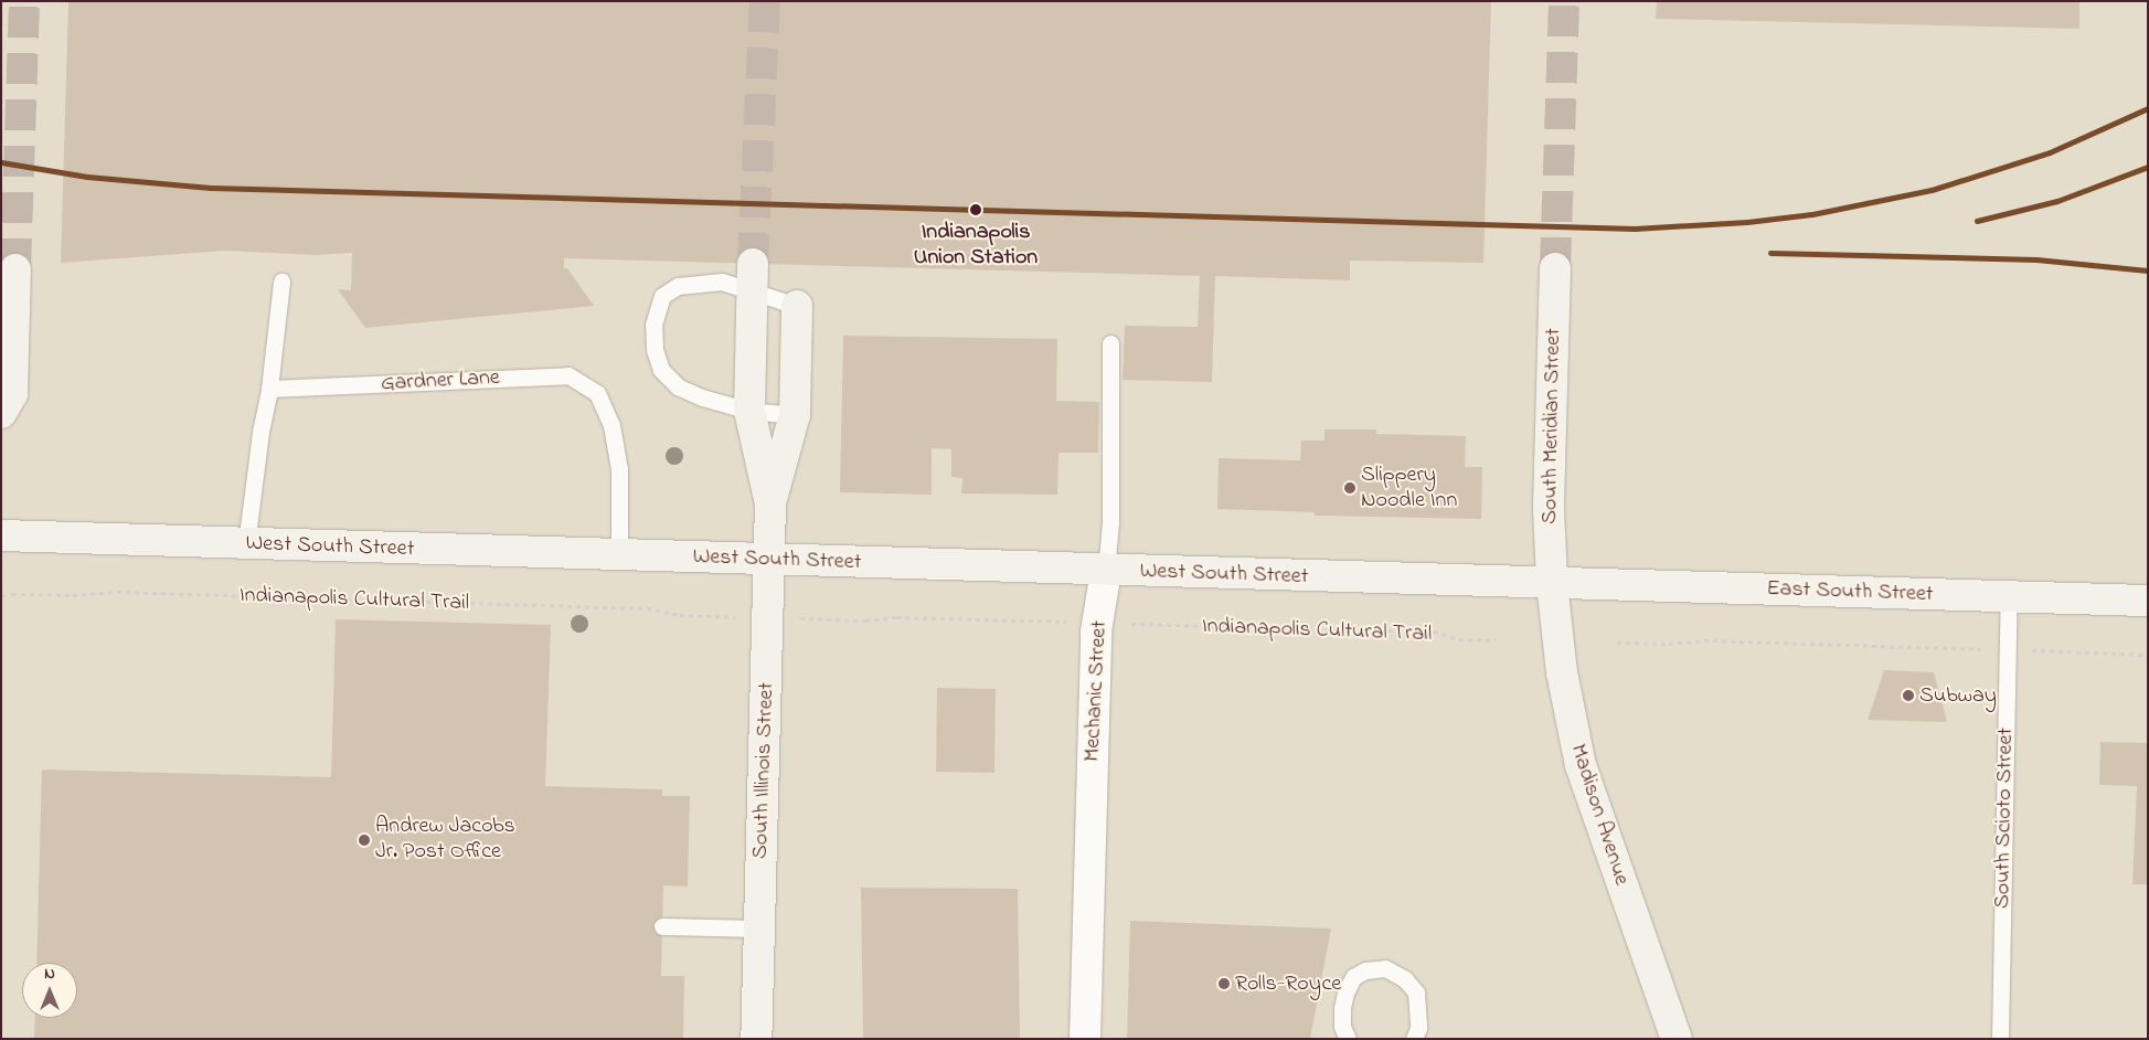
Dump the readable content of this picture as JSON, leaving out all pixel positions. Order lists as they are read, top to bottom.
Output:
{
  "streets": {
    "main road": [
      "South Meridian Street",
      "West South Street",
      "East South Street",
      "South Illinois Street",
      "Madison Avenue"
    ],
    "street": ["Mechanic Street"],
    "lane": ["Gardner Lane", "South Scioto Street"],
    "path": ["Indianapolis Cultural Trail"]
  },
  "crossings": [
    ["Gardner Lane", "West South Street"],
    ["South Meridian Street", "West South Street"],
    ["South Meridian Street", "East South Street"],
    ["South Meridian Street", "Madison Avenue"],
    ["West South Street", "East South Street"],
    ["West South Street", "Mechanic Street"],
    ["West South Street", "South Illinois Street"],
    ["West South Street", "Madison Avenue"],
    ["East South Street", "Madison Avenue"],
    ["East South Street", "South Scioto Street"]
  ],
  "places": [
    "Indianapolis Union Station",
    "Slippery Noodle Inn",
    "Subway",
    "Andrew Jacobs Jr. Post Office",
    "Rolls-Royce"
  ],
  "north": "top"
}
